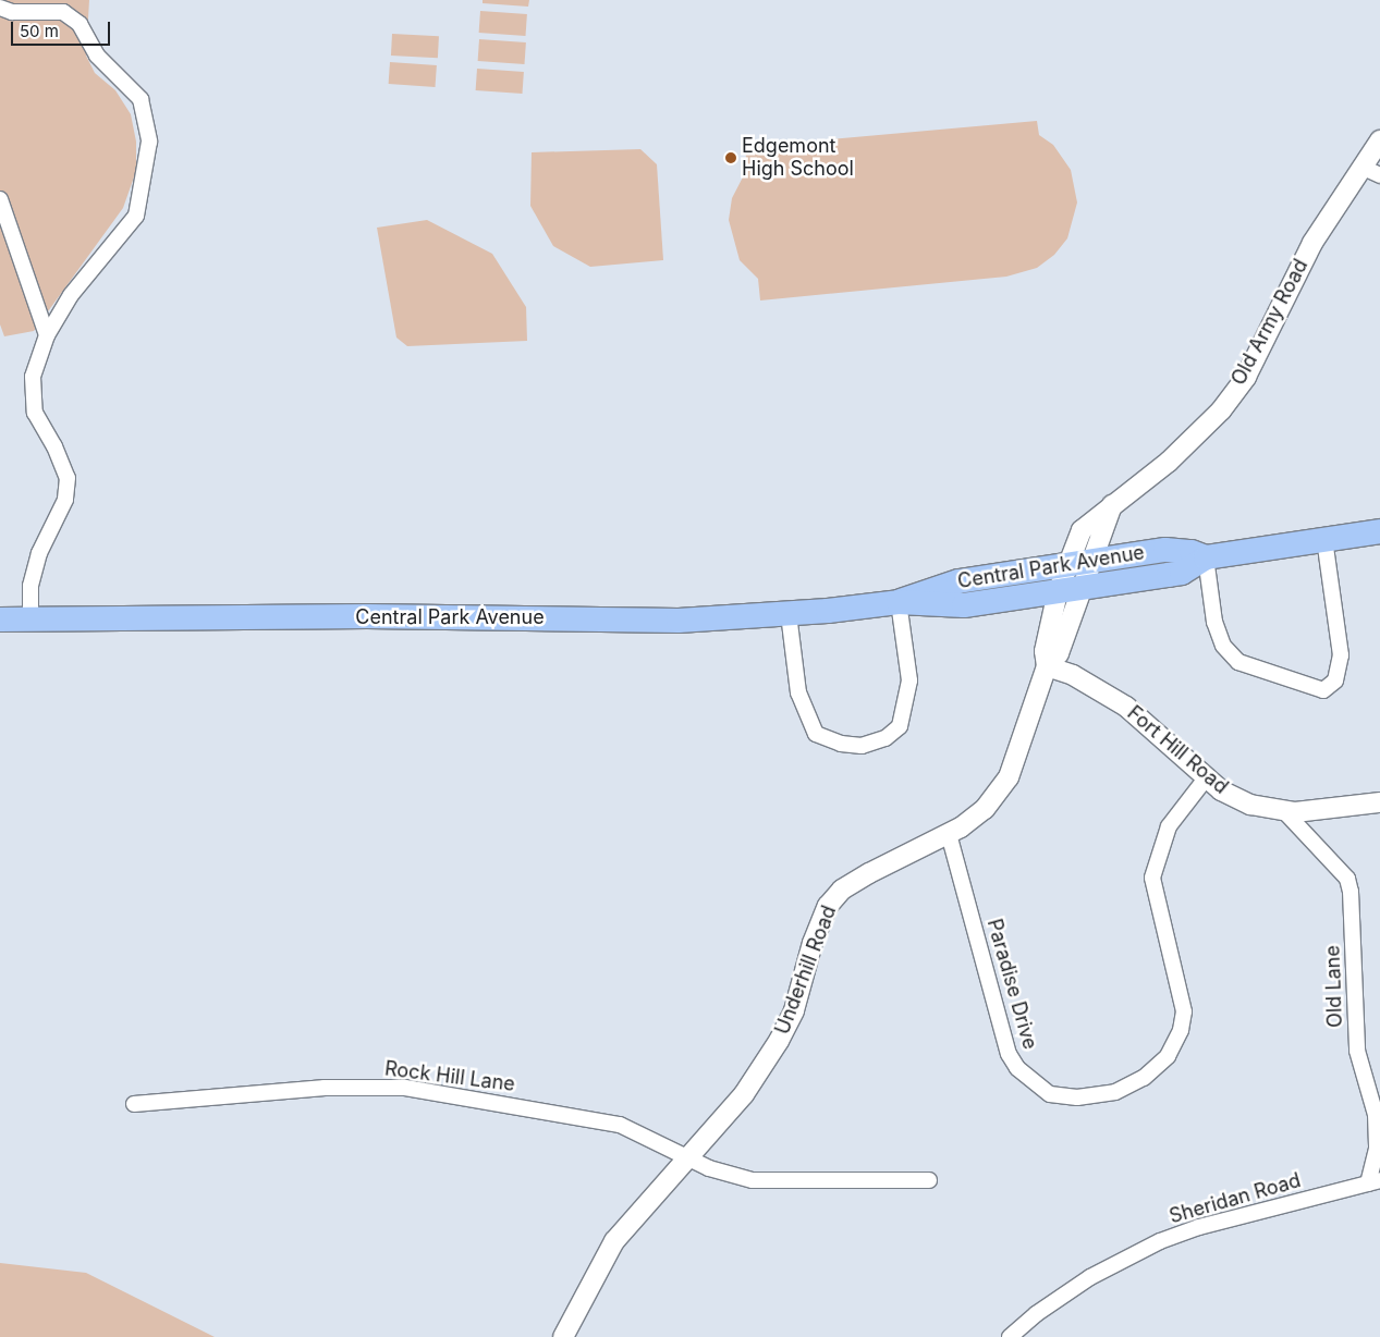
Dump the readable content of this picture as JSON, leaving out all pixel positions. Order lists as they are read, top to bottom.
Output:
{
  "streets": {
    "main road": ["Central Park Avenue"],
    "street": [
      "Old Army Road",
      "Fort Hill Road",
      "Underhill Road",
      "Paradise Drive",
      "Old Lane",
      "Rock Hill Lane",
      "Sheridan Road"
    ]
  },
  "crossings": [
    ["Old Army Road", "Central Park Avenue"],
    ["Old Army Road", "Underhill Road"],
    ["Central Park Avenue", "Underhill Road"],
    ["Fort Hill Road", "Underhill Road"],
    ["Fort Hill Road", "Paradise Drive"],
    ["Fort Hill Road", "Old Lane"],
    ["Underhill Road", "Paradise Drive"],
    ["Underhill Road", "Rock Hill Lane"],
    ["Old Lane", "Sheridan Road"]
  ],
  "places": ["Edgemont High School"],
  "scale_bar": "50 m"
}
